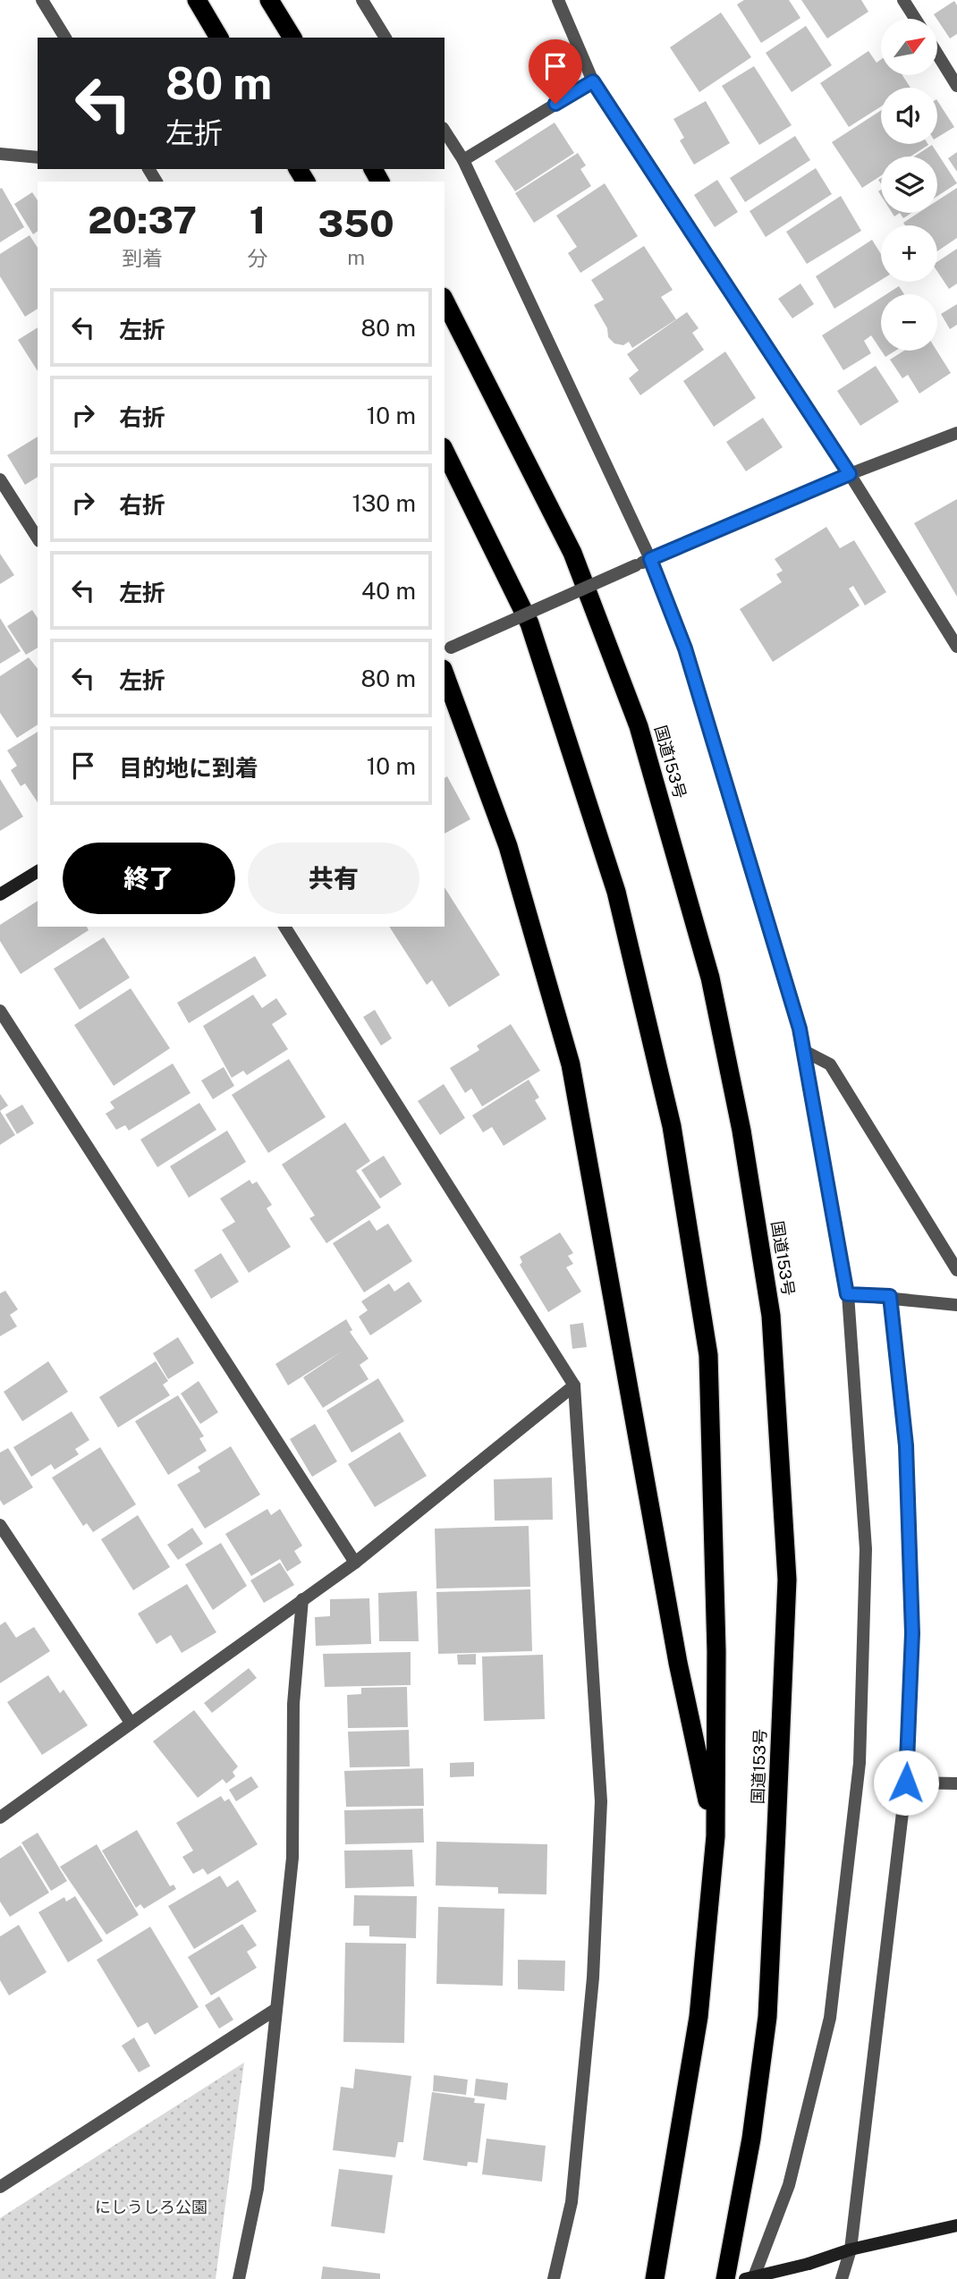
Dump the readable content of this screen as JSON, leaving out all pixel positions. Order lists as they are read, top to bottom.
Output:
{
  "streets": {
    "highway": ["国道153号"]
  },
  "parks": ["にしうしろ公園"],
  "north": "top right",
  "page": {
    "map_buttons": ["+", "−"],
    "turn": ["80 m", "左折"],
    "eta": [
      "20:37",
      "到着",
      "1",
      "分",
      "350",
      "m"
    ],
    "list": [
      {
        "name": "左折",
        "value": "80 m"
      },
      {
        "name": "右折",
        "value": "10 m"
      },
      {
        "name": "右折",
        "value": "130 m"
      },
      {
        "name": "左折",
        "value": "40 m"
      },
      {
        "name": "左折",
        "value": "80 m"
      },
      {
        "name": "目的地に到着",
        "value": "10 m"
      }
    ],
    "buttons": ["終了", "共有"]
  }
}
